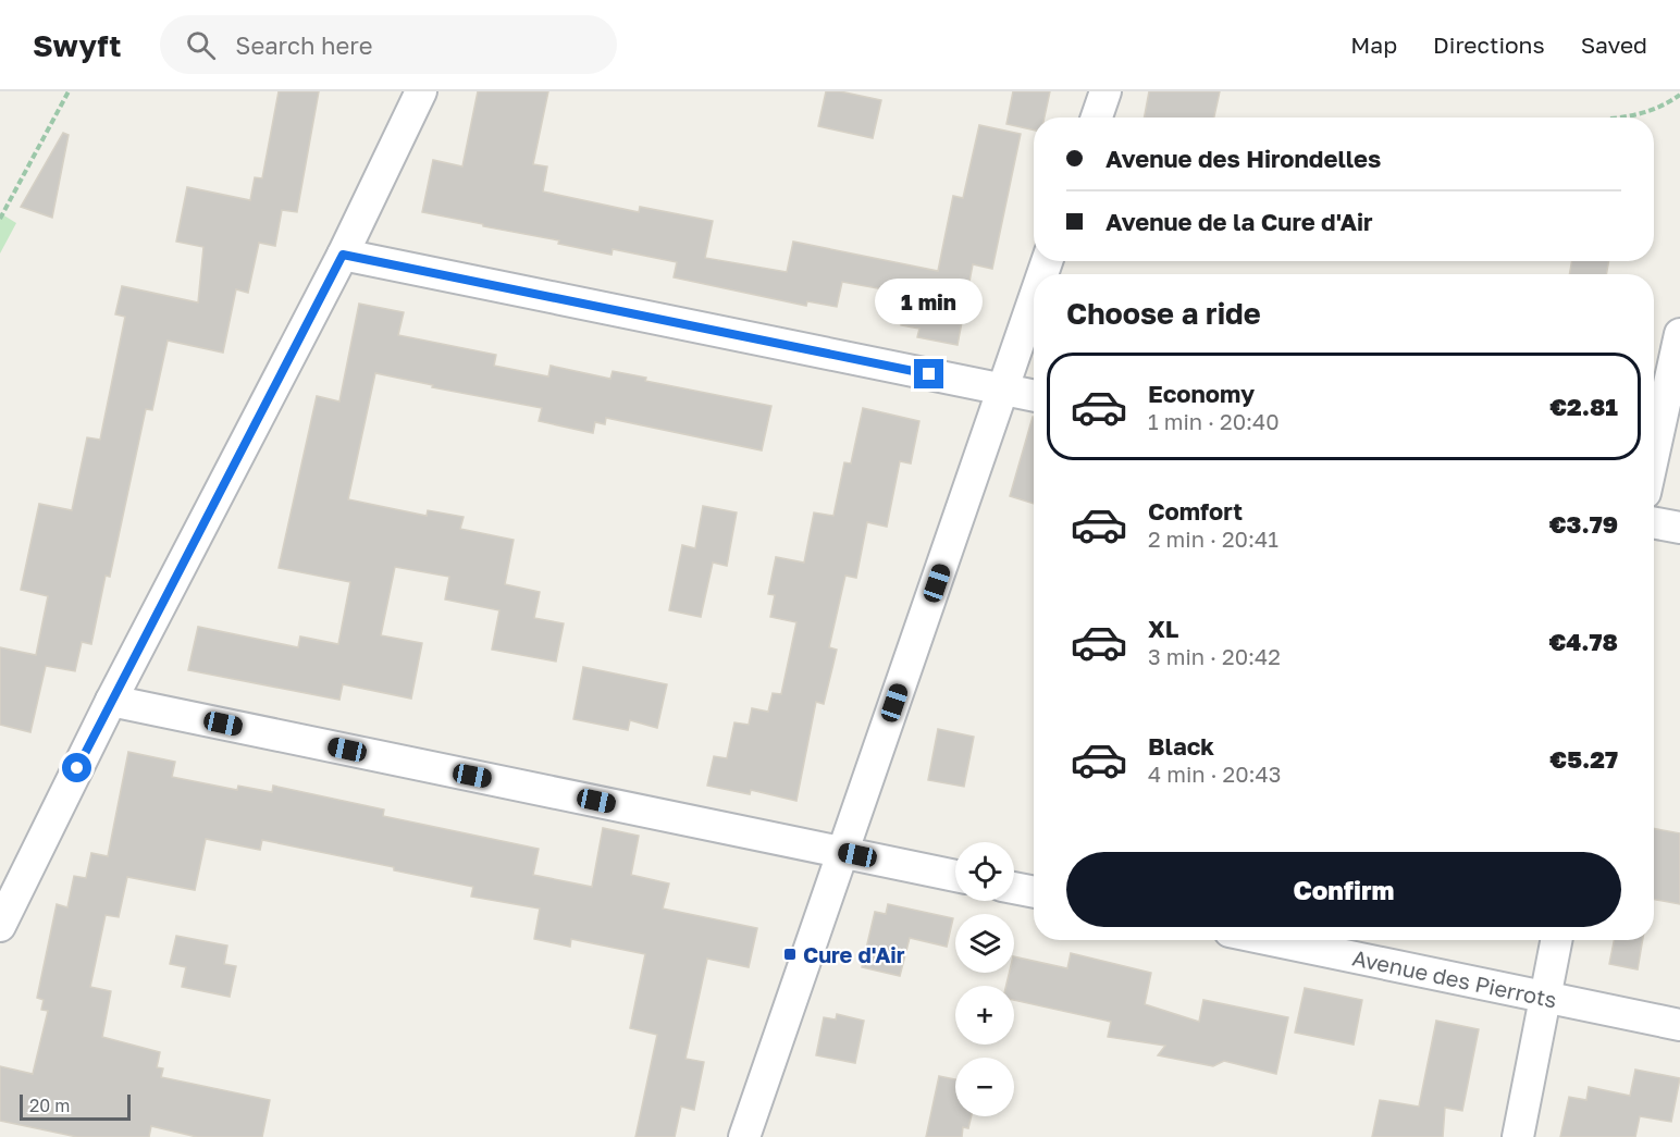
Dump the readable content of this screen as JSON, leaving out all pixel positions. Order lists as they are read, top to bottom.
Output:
{
  "streets": {
    "street": ["Avenue des Pierrots"]
  },
  "places": {
    "transit": ["Cure d'Air"]
  },
  "scale_bar": "20 m",
  "page": {
    "header": "Swyft",
    "search": "Search here",
    "nav": ["Map", "Directions", "Saved"],
    "banner": ["Avenue des Hirondelles", "Avenue de la Cure d'Air"],
    "heading": "Choose a ride",
    "bubble": "1 min",
    "list": [
      {
        "name": "Economy",
        "note": "1 min · 20:40",
        "value": "€2.81"
      },
      {
        "name": "Comfort",
        "note": "2 min · 20:41",
        "value": "€3.79"
      },
      {
        "name": "XL",
        "note": "3 min · 20:42",
        "value": "€4.78"
      },
      {
        "name": "Black",
        "note": "4 min · 20:43",
        "value": "€5.27"
      }
    ],
    "buttons": "Confirm",
    "map_buttons": ["+", "−"],
    "scale": "20 m"
  }
}
